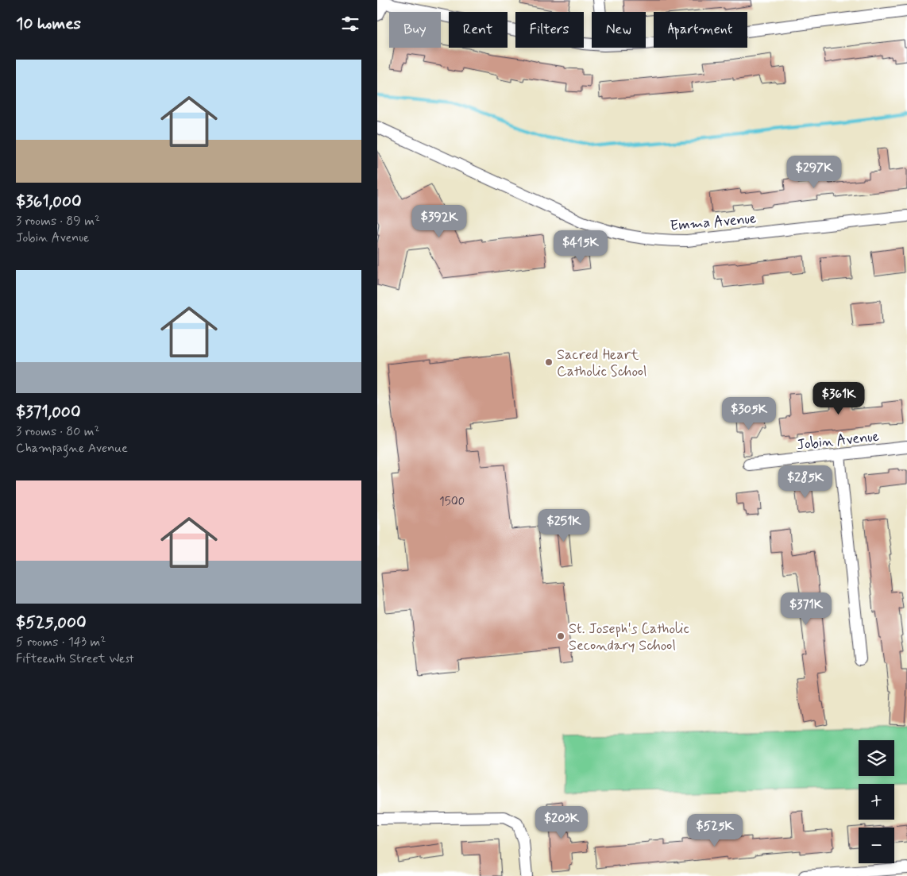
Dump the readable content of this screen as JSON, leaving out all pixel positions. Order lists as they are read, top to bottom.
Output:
{
  "streets": {
    "street": ["Emma Avenue", "Jobin Avenue"]
  },
  "places": ["Sacred Heart Catholic School", "St. Joseph's Catholic Secondary School"],
  "house_numbers": ["1500"],
  "page": {
    "heading": "10 homes",
    "chip": [
      "Buy",
      "Rent",
      "Filters",
      "New",
      "Apartment"
    ],
    "list": [
      {
        "name": "$361,000",
        "note": "3 rooms · 89 m² · Jobin Avenue"
      },
      {
        "name": "$371,000",
        "note": "3 rooms · 80 m² · Champagne Avenue"
      },
      {
        "name": "$525,000",
        "note": "5 rooms · 143 m² · Fifteenth Street West"
      }
    ],
    "price": [
      "$297K",
      "$392K",
      "$415K",
      "$361K",
      "$305K",
      "$285K",
      "$251K",
      "$371K",
      "$203K",
      "$525K"
    ],
    "map_buttons": ["+", "−"]
  }
}
